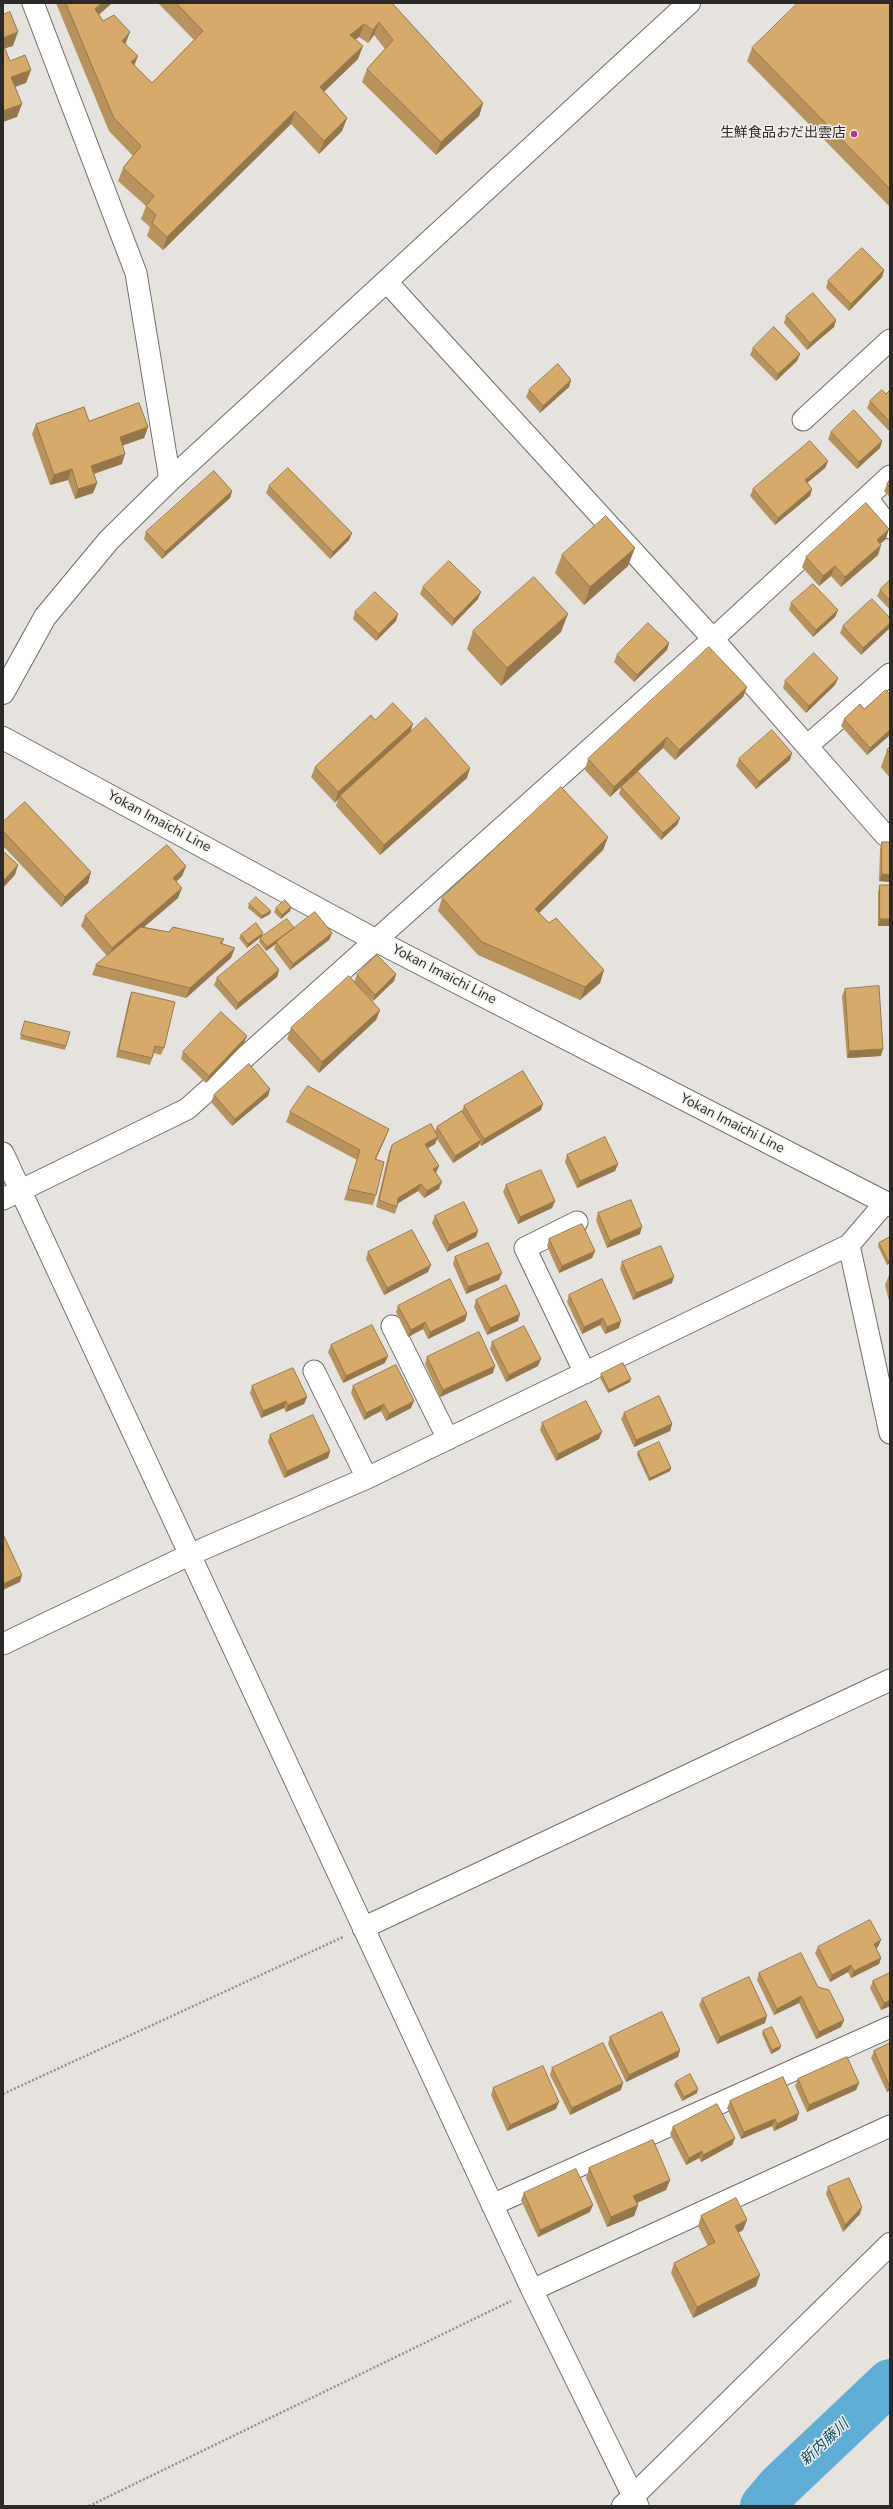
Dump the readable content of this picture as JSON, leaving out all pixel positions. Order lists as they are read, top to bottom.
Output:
{
  "streets": {
    "street": ["Yokan Imaichi Line"]
  },
  "water": ["新内藤川"],
  "places": ["生鮮食品おだ出雲店"]
}
